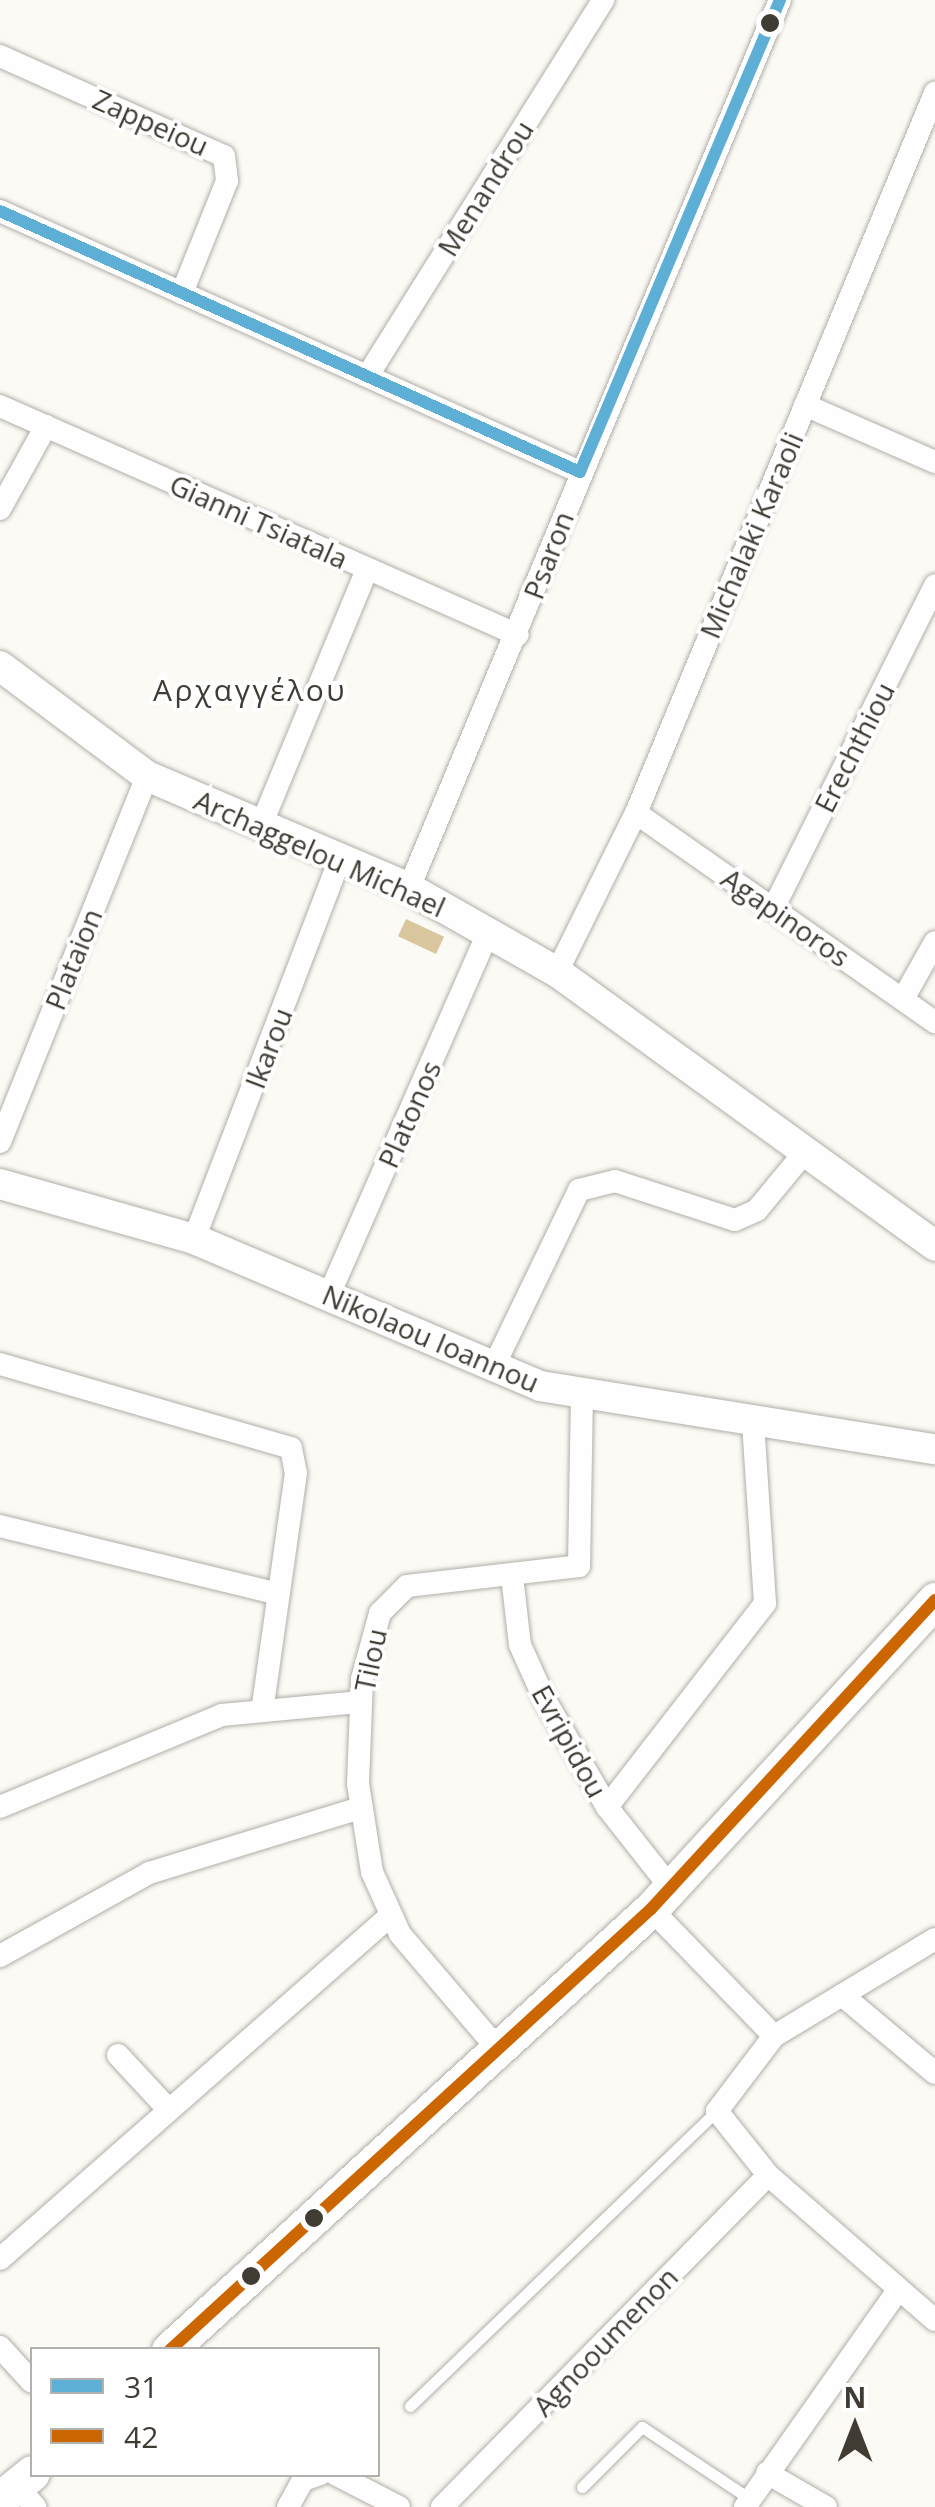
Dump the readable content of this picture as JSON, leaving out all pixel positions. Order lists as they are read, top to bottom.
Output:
{
  "streets": {
    "street": [
      "Zappeiou",
      "Menandrou",
      "Gianni Tsiatala",
      "Michalaki Karaoli",
      "Psaron",
      "Erechthiou",
      "Archaggelou Michael",
      "Agapinoros",
      "Plataion",
      "Ikarou",
      "Platonos",
      "Nikolaou Ioannou",
      "Tilou",
      "Evripidou",
      "Agnooumenon"
    ]
  },
  "crossings": [
    ["Gianni Tsiatala", "Psaron"],
    ["Michalaki Karaoli", "Archaggelou Michael"],
    ["Michalaki Karaoli", "Agapinoros"],
    ["Psaron", "Archaggelou Michael"],
    ["Erechthiou", "Agapinoros"],
    ["Archaggelou Michael", "Plataion"],
    ["Archaggelou Michael", "Ikarou"],
    ["Archaggelou Michael", "Platonos"],
    ["Ikarou", "Nikolaou Ioannou"],
    ["Platonos", "Nikolaou Ioannou"],
    ["Nikolaou Ioannou", "Tilou"],
    ["Tilou", "Evripidou"]
  ],
  "districts": ["Αρχαγγέλου"],
  "lines": ["transit line 31", "transit line 42"],
  "legend": ["31", "42"],
  "north": "top"
}
